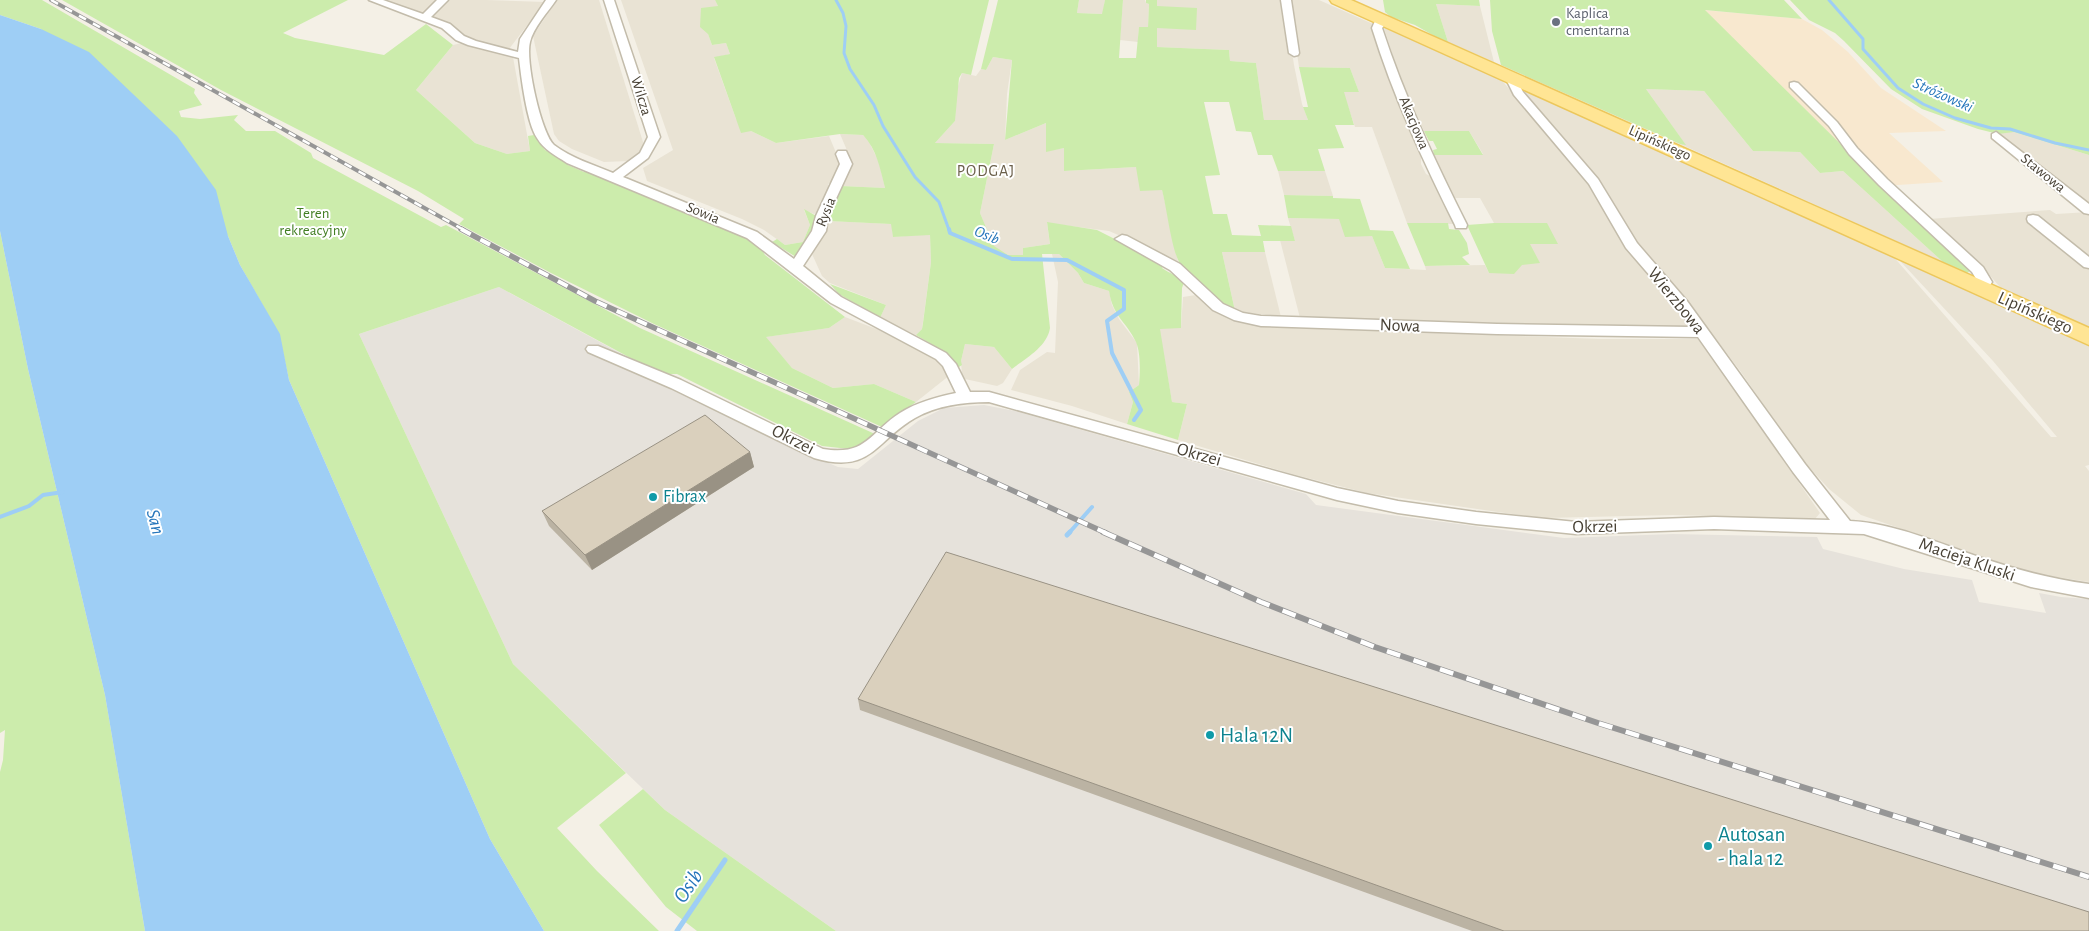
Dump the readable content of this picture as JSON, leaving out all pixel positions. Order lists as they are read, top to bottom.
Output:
{
  "streets": {
    "main road": ["Lipińskiego"],
    "street": [
      "Wilcza",
      "Akacjowa",
      "Stawowa",
      "Rysia",
      "Sowia",
      "Wierzbowa",
      "Nowa",
      "Okrzei",
      "Macieja Kluski"
    ]
  },
  "crossings": [
    ["Wilcza", "Sowia"],
    ["Akacjowa", "Lipińskiego"],
    ["Lipińskiego", "Wierzbowa"],
    ["Rysia", "Sowia"],
    ["Sowia", "Okrzei"],
    ["Wierzbowa", "Nowa"],
    ["Wierzbowa", "Okrzei"],
    ["Wierzbowa", "Macieja Kluski"],
    ["Okrzei", "Macieja Kluski"]
  ],
  "districts": ["PODGAJ"],
  "water": ["Stróżowski", "Osib", "San"],
  "parks": ["Teren rekreacyjny"],
  "places": [
    "Kaplica cmentarna",
    "Fibrax",
    "Hala 12N",
    "Autosan - hala 12"
  ]
}
